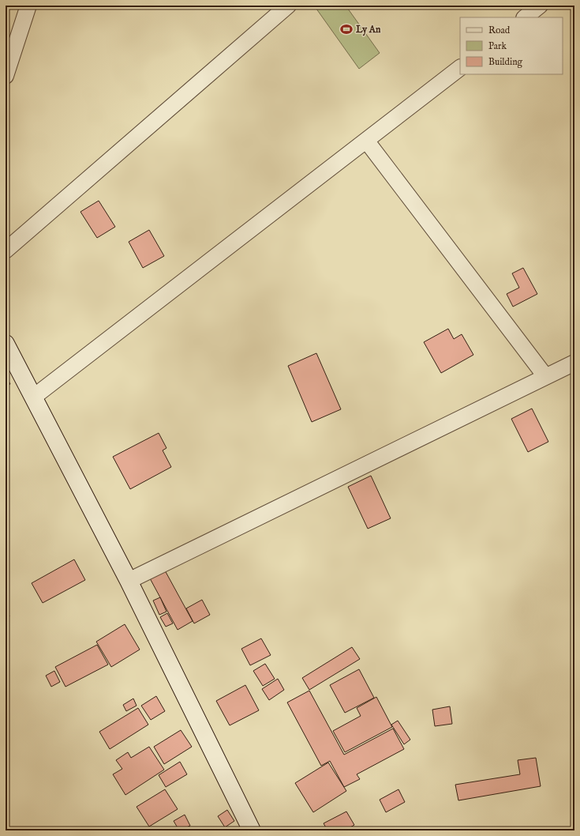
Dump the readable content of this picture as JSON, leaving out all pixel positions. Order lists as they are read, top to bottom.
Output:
{
  "places": {
    "sports": ["Ly An"]
  },
  "legend": ["Road", "Park", "Building"]
}
